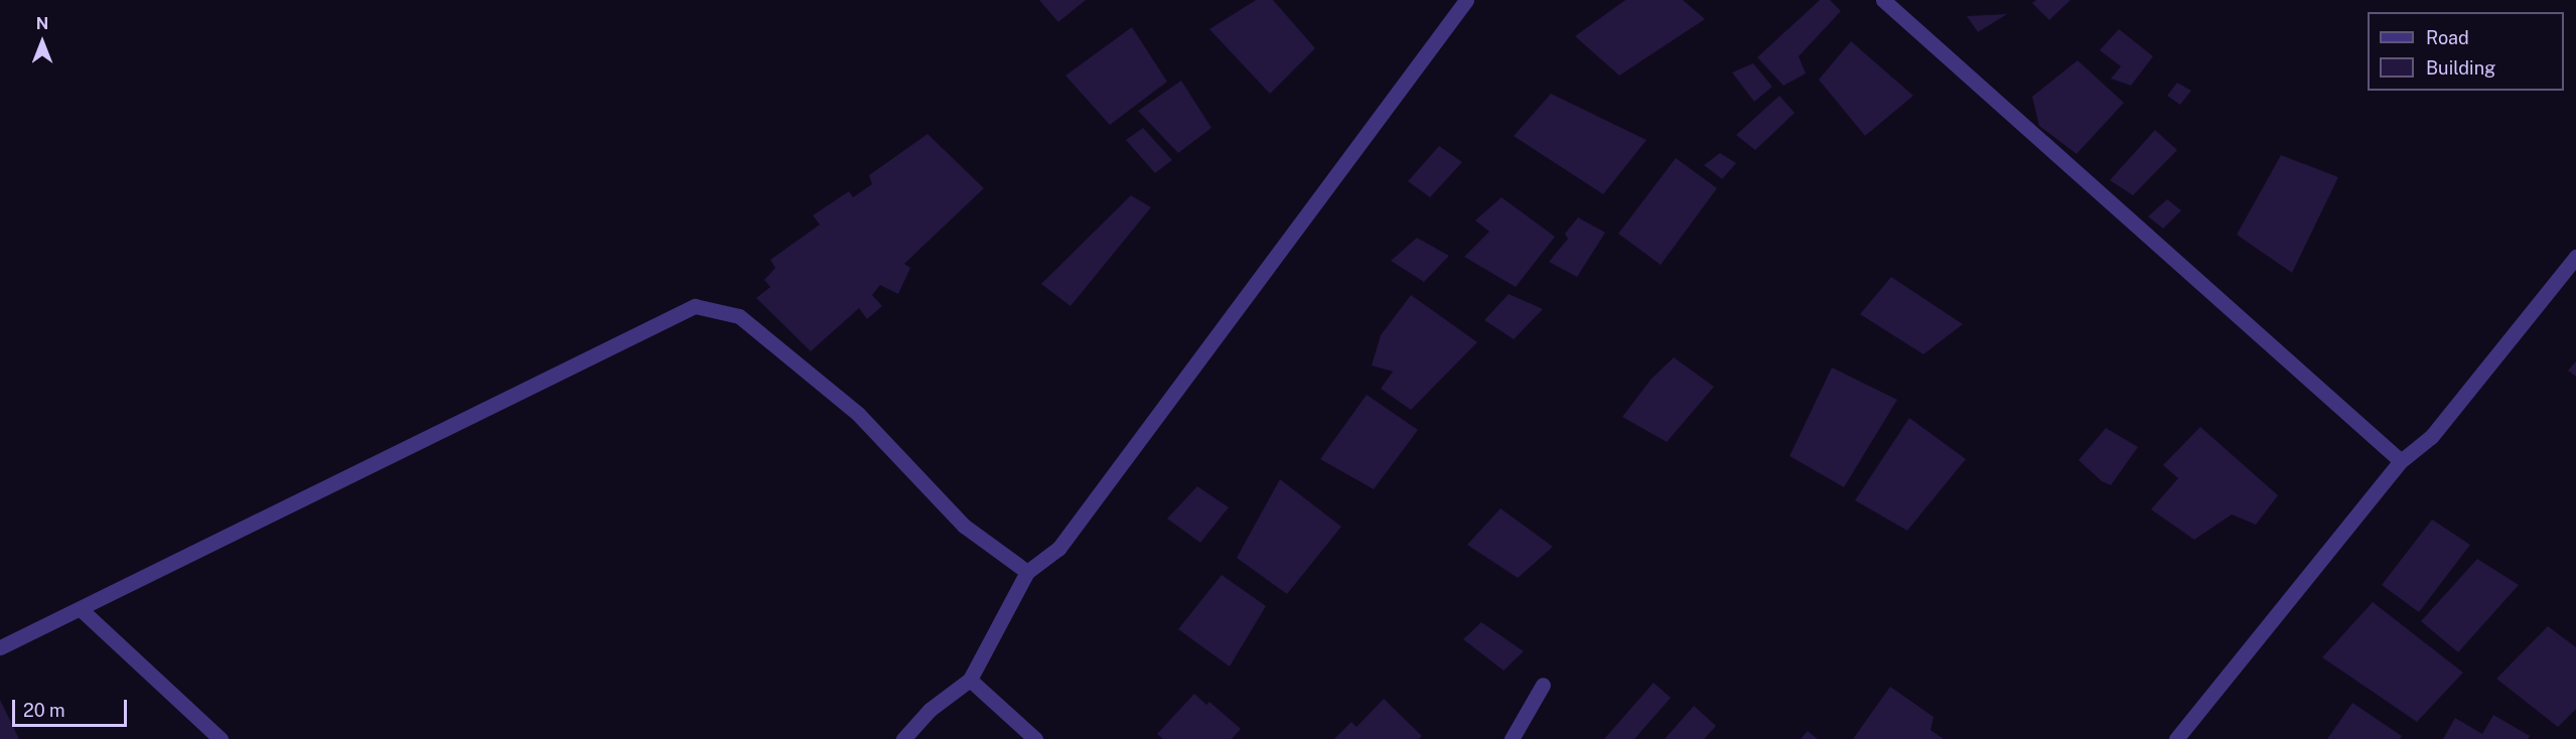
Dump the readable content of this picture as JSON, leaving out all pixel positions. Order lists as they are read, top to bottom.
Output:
{
  "legend": ["Road", "Building"],
  "scale_bar": "20 m",
  "north": "top"
}
